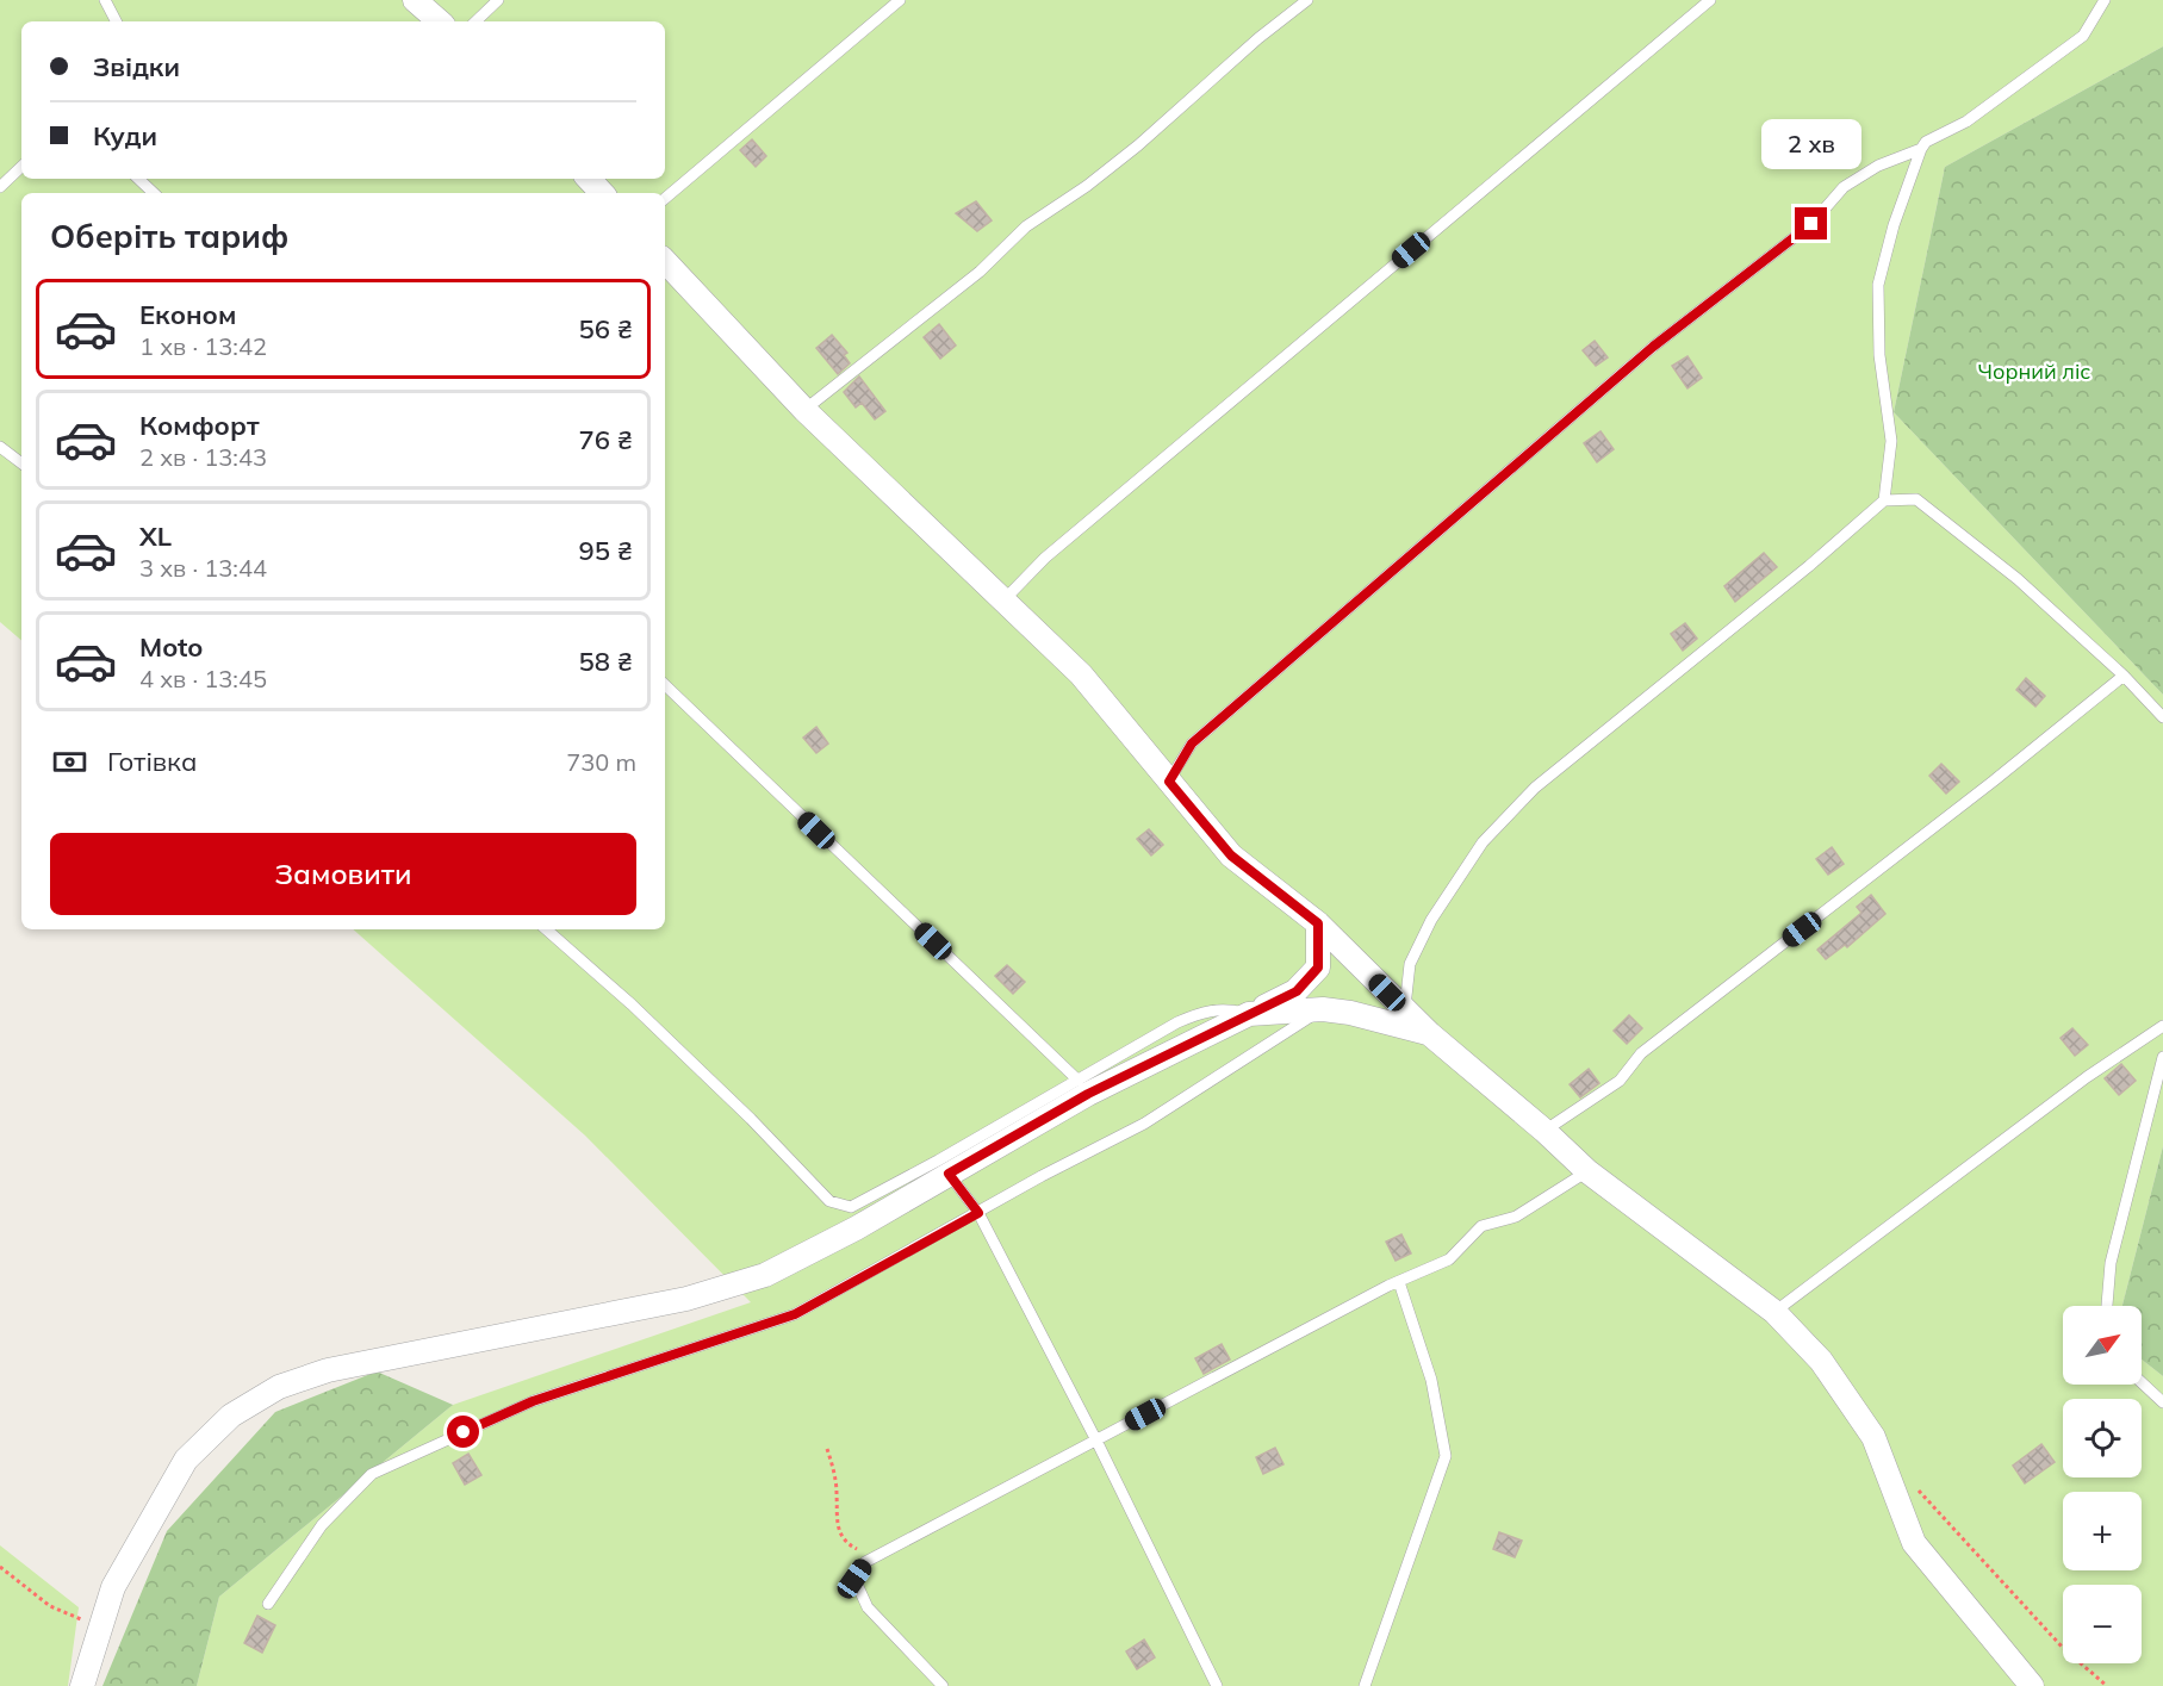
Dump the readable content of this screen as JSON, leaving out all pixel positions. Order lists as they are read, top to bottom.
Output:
{
  "parks": ["Чорний ліс"],
  "north": "top right",
  "page": {
    "banner": ["Звідки", "Куди"],
    "bubble": "2 хв",
    "heading": "Оберіть тариф",
    "list": [
      {
        "name": "Економ",
        "note": "1 хв · 13:42",
        "value": "56 ₴"
      },
      {
        "name": "Комфорт",
        "note": "2 хв · 13:43",
        "value": "76 ₴"
      },
      {
        "name": "XL",
        "note": "3 хв · 13:44",
        "value": "95 ₴"
      },
      {
        "name": "Moto",
        "note": "4 хв · 13:45",
        "value": "58 ₴"
      }
    ],
    "pay": ["Готівка", "730 m"],
    "buttons": "Замовити",
    "map_buttons": ["+", "−"]
  }
}
